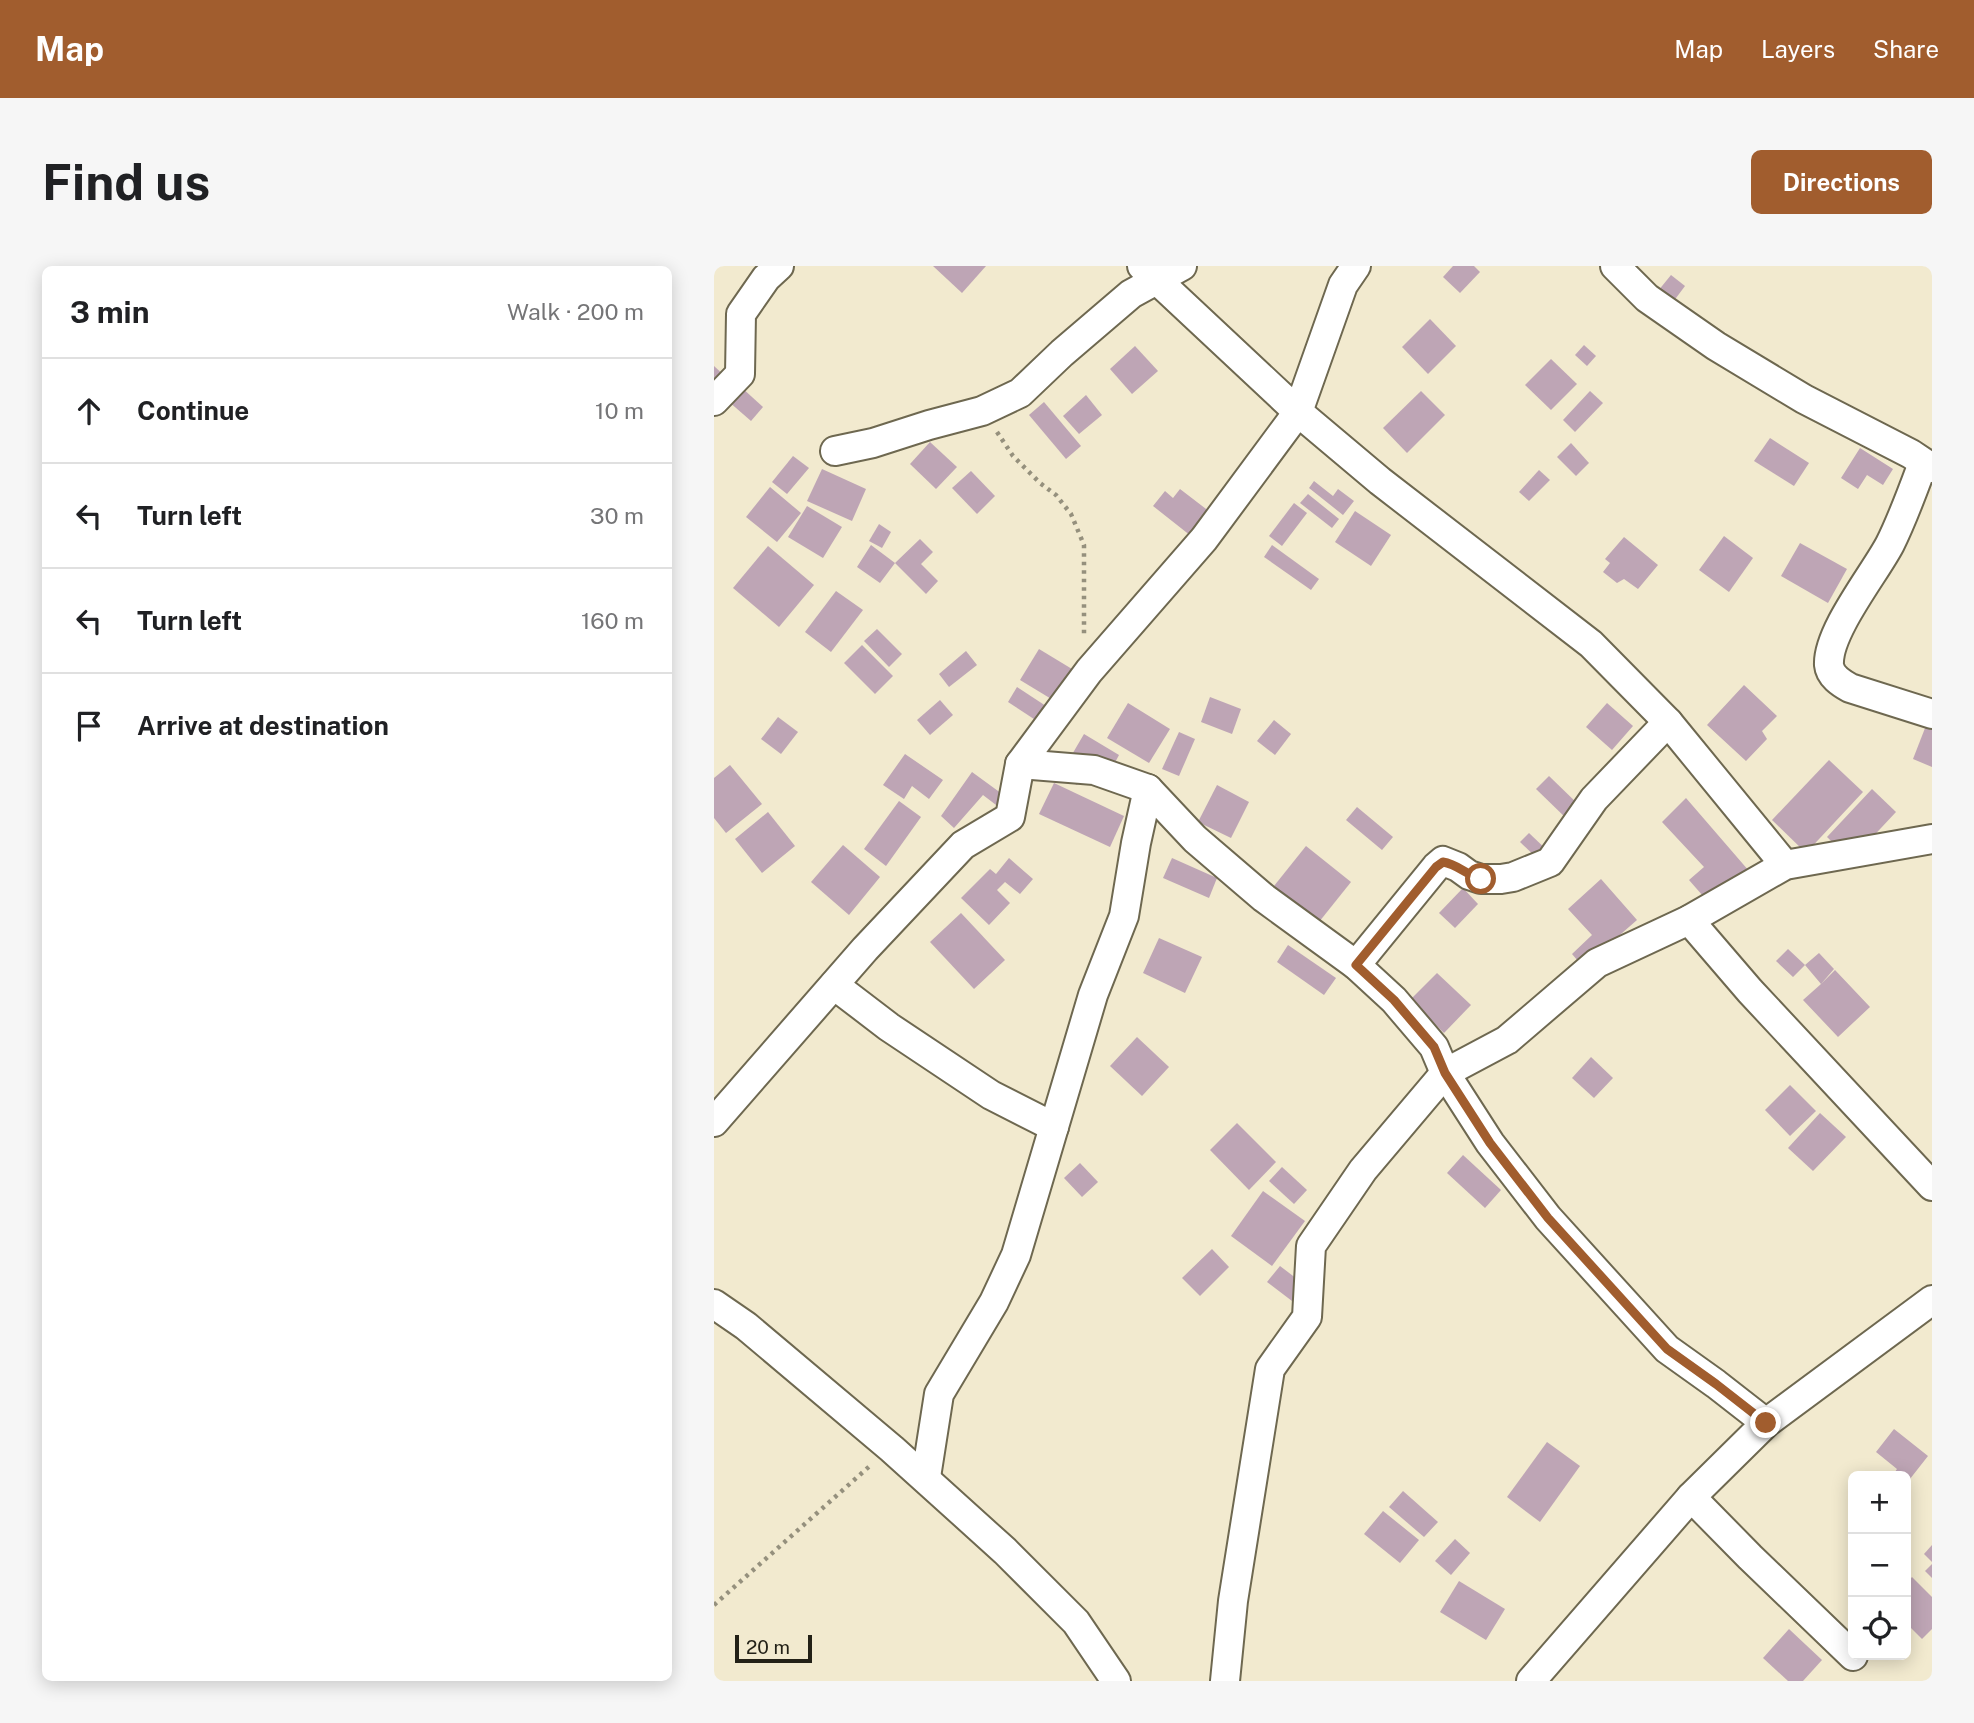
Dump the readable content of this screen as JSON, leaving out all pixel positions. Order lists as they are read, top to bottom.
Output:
{
  "scale_bar": "20 m",
  "page": {
    "header": "Map",
    "nav": ["Map", "Layers", "Share"],
    "buttons": "Directions",
    "title": "Find us",
    "heading": ["3 min", "Walk · 200 m"],
    "list": [
      ["Continue", "10 m"],
      ["Turn left", "30 m"],
      ["Turn left", "160 m"],
      "Arrive at destination"
    ],
    "map_buttons": ["+", "−"],
    "scale": "20 m"
  }
}
